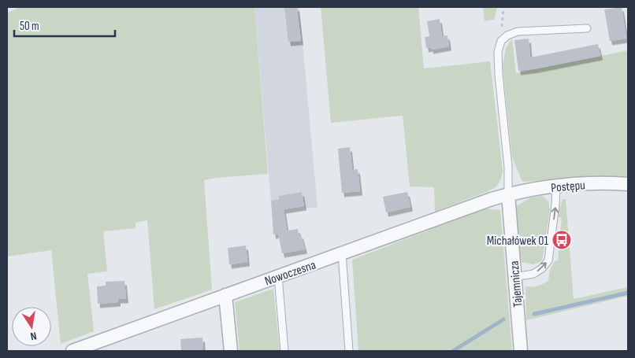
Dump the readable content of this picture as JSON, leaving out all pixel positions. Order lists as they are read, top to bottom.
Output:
{
  "streets": {
    "street": ["Postępu", "Nowoczesna", "Tajemnicza"]
  },
  "crossings": [
    ["Postępu", "Nowoczesna"],
    ["Postępu", "Tajemnicza"],
    ["Nowoczesna", "Tajemnicza"]
  ],
  "places": {
    "bus stop": ["Michałówek 01"]
  },
  "scale_bar": "50 m",
  "north": "bottom"
}
